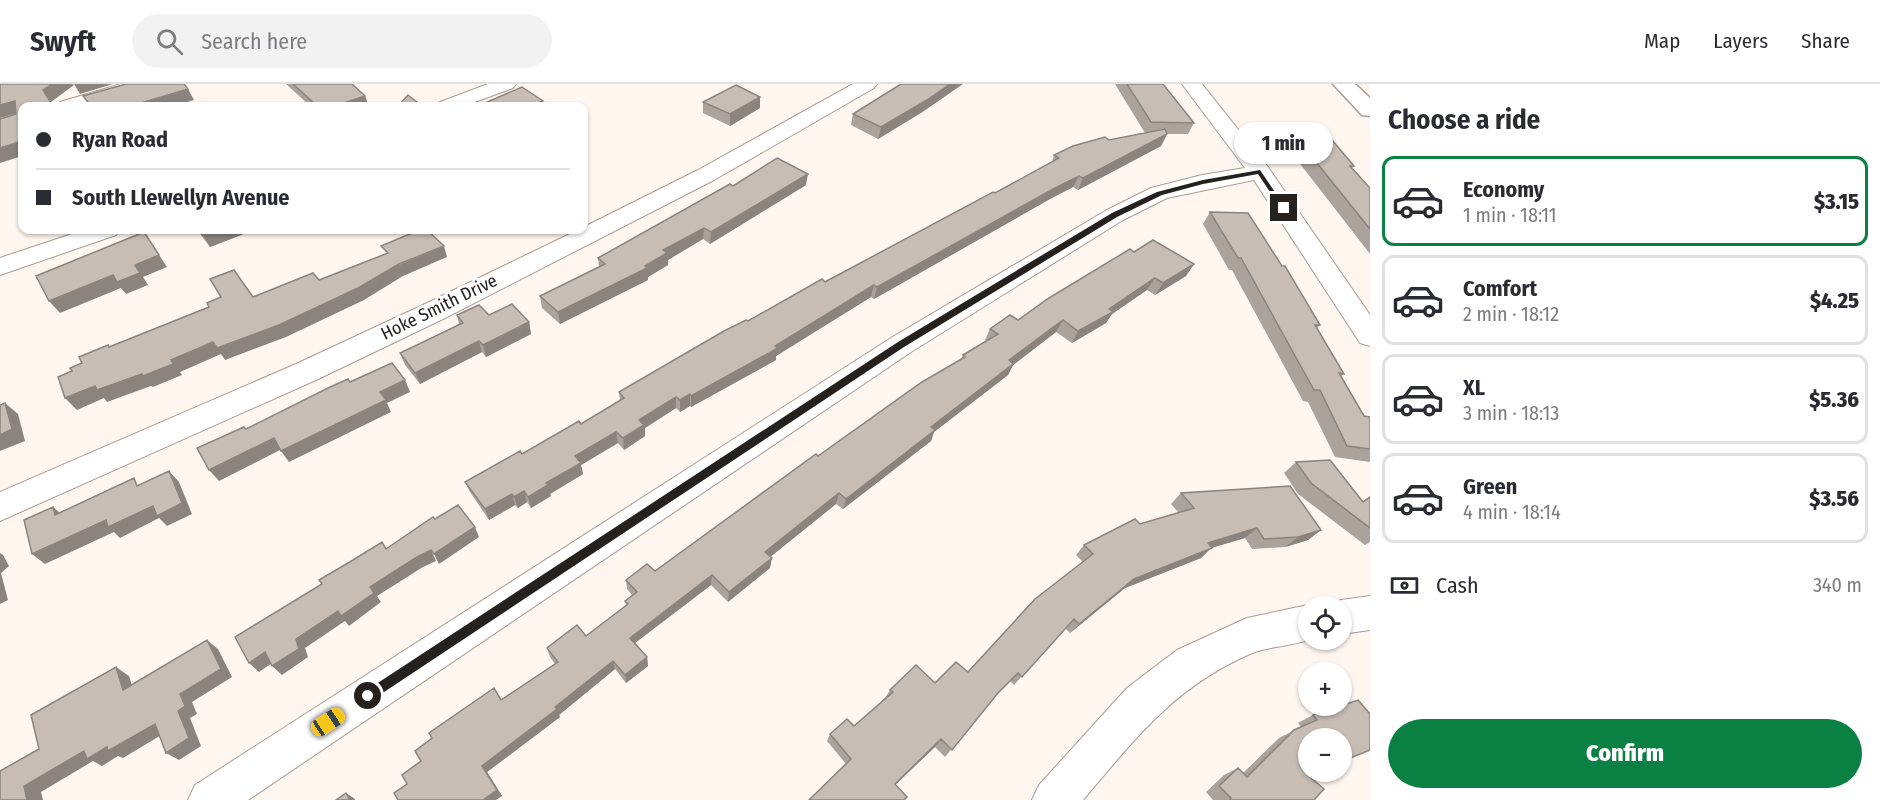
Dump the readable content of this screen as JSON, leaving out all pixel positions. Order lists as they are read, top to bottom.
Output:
{
  "streets": {
    "street": ["Hoke Smith Drive"]
  },
  "page": {
    "header": "Swyft",
    "search": "Search here",
    "nav": ["Map", "Layers", "Share"],
    "heading": "Choose a ride",
    "banner": ["Ryan Road", "South Llewellyn Avenue"],
    "bubble": "1 min",
    "list": [
      {
        "name": "Economy",
        "note": "1 min · 18:11",
        "value": "$3.15"
      },
      {
        "name": "Comfort",
        "note": "2 min · 18:12",
        "value": "$4.25"
      },
      {
        "name": "XL",
        "note": "3 min · 18:13",
        "value": "$5.36"
      },
      {
        "name": "Green",
        "note": "4 min · 18:14",
        "value": "$3.56"
      }
    ],
    "pay": ["Cash", "340 m"],
    "map_buttons": ["+", "−"],
    "buttons": "Confirm"
  }
}
